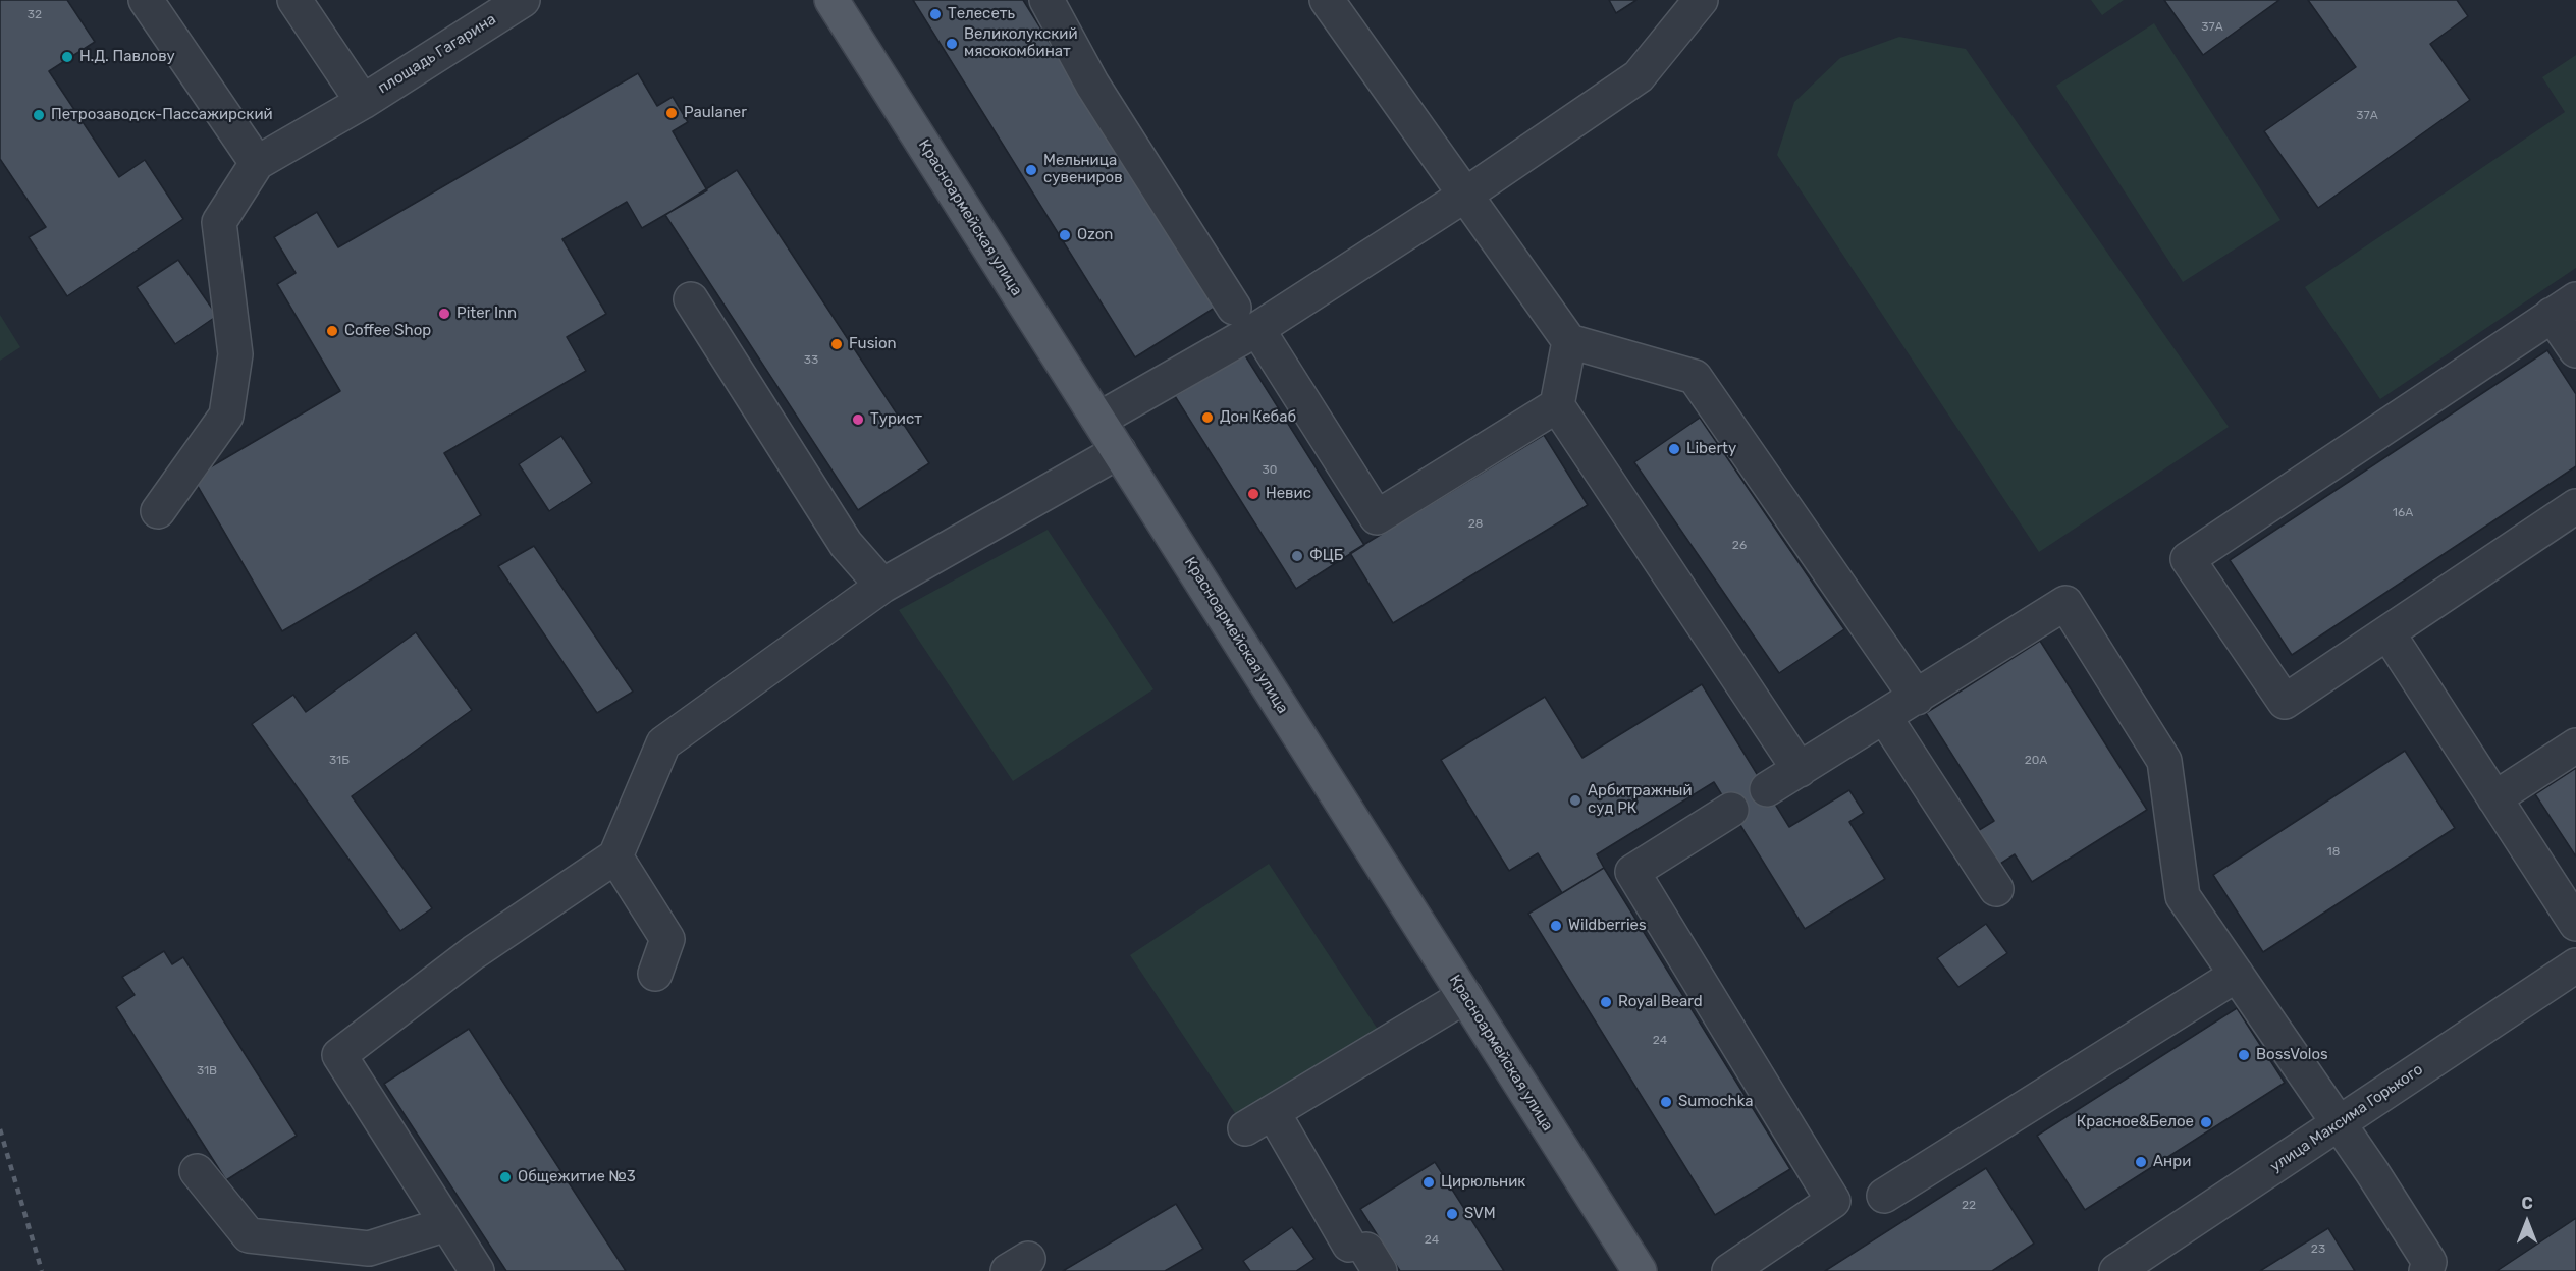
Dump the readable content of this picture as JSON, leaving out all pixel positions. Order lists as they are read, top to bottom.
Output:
{
  "streets": {
    "main road": ["Красноармейская улица"],
    "street": ["площадь Гагарина", "улица Максима Горького"]
  },
  "places": [
    "Телесеть",
    "Великолукский мясокомбинат",
    "Н.Д. Павлову",
    "Paulaner",
    "Петрозаводск-Пассажирский",
    "Мельница сувениров",
    "Ozon",
    "Piter Inn",
    "Coffee Shop",
    "Fusion",
    "Дон Кебаб",
    "Турист",
    "Liberty",
    "Невис",
    "ФЦБ",
    "Арбитражный суд РК",
    "Wildberries",
    "Royal Beard",
    "BossVolos",
    "Sumochka",
    "Красное&Белое",
    "Анри",
    "Общежитие №3",
    "Цирюльник",
    "SVM"
  ],
  "house_numbers": [
    "32",
    "37А",
    "37А",
    "33",
    "30",
    "16А",
    "28",
    "26",
    "31Б",
    "20А",
    "18",
    "24",
    "31В",
    "22",
    "24",
    "23"
  ],
  "north": "top"
}
